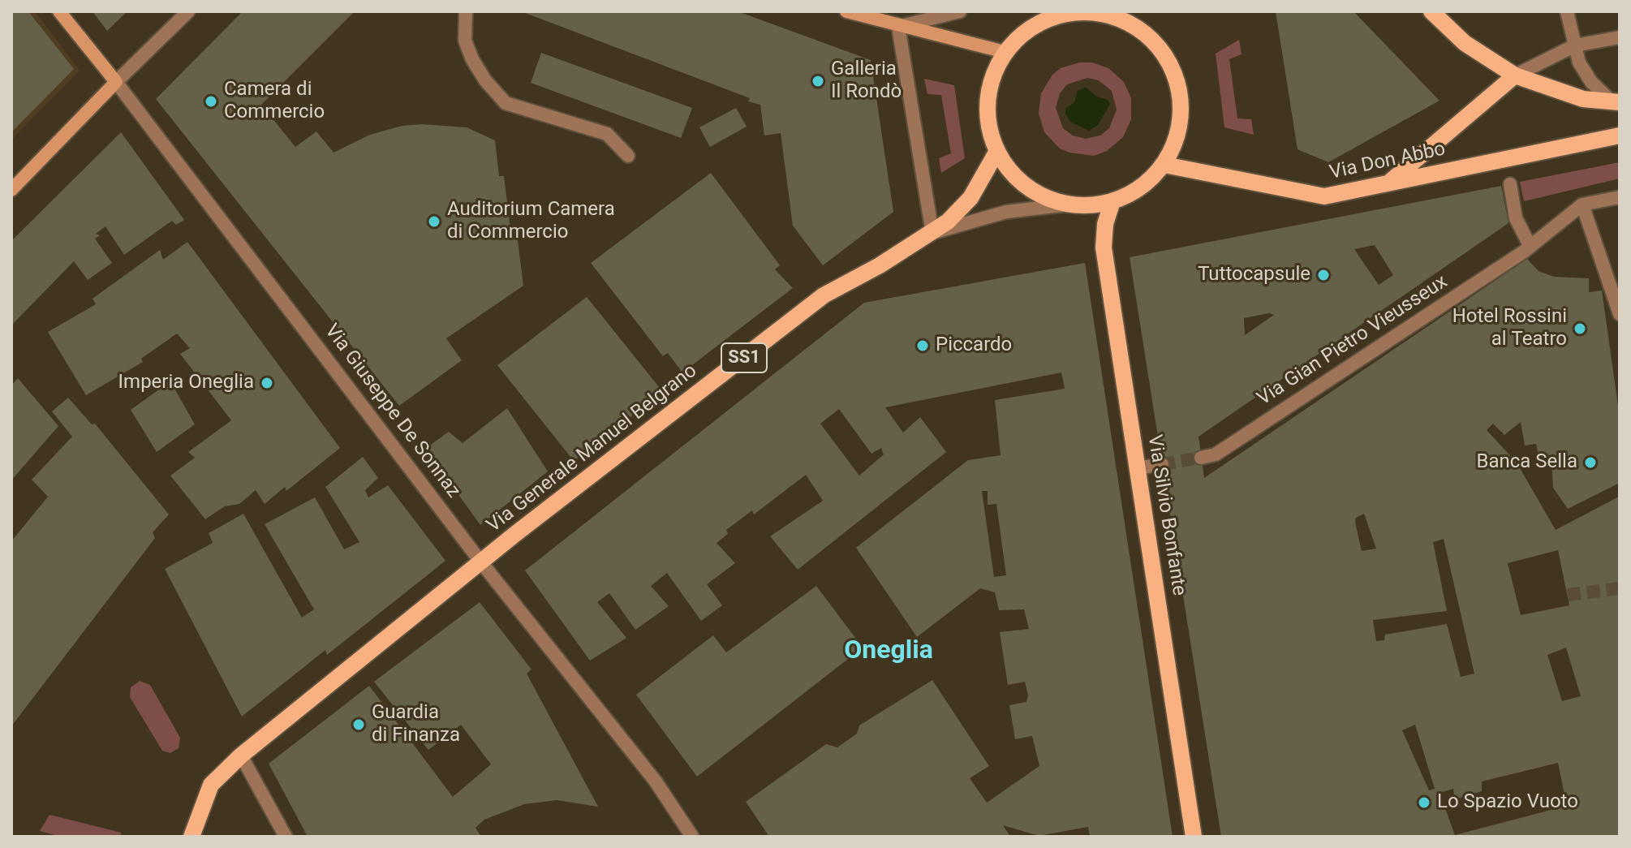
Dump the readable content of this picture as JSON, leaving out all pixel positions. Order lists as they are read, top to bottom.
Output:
{
  "streets": {
    "main road": [
      "Via Don Abbo",
      "SS1",
      "Via Giuseppe De Sonnaz",
      "Via Generale Manuel Belgrano",
      "Via Silvio Bonfante"
    ],
    "street": ["Via Gian Pietro Vieusseux"]
  },
  "crossings": [
    ["Via Don Abbo", "Via Generale Manuel Belgrano"],
    ["Via Don Abbo", "Via Silvio Bonfante"],
    ["Via Giuseppe De Sonnaz", "Via Generale Manuel Belgrano"],
    ["Via Generale Manuel Belgrano", "Via Silvio Bonfante"]
  ],
  "districts": ["Oneglia"],
  "places": [
    "Galleria Il Rondò",
    "Camera di Commercio",
    "Auditorium Camera di Commercio",
    "Tuttocapsule",
    "Hotel Rossini al Teatro",
    "Piccardo",
    "Imperia Oneglia",
    "Banca Sella",
    "Guardia di Finanza",
    "Lo Spazio Vuoto"
  ]
}
